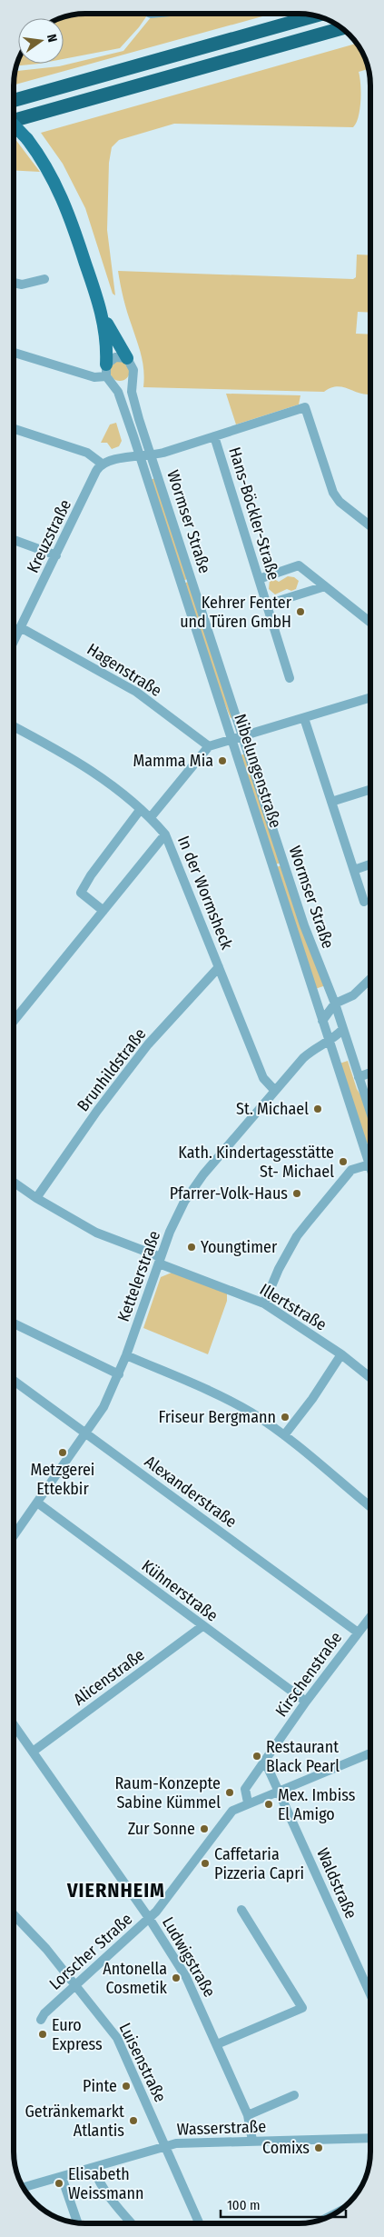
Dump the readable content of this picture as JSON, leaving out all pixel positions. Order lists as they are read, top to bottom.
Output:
{
  "streets": {
    "street": [
      "Hans-Böckler-Straße",
      "Wormser Straße",
      "Kreuzstraße",
      "Hagenstraße",
      "Nibelungenstraße",
      "In der Wormsheck",
      "Brunhildstraße",
      "Kettelerstraße",
      "Illertstraße",
      "Alexanderstraße",
      "Kühnerstraße",
      "Kirschenstraße",
      "Alicenstraße",
      "Waldstraße",
      "Lorscher Straße",
      "Ludwigstraße",
      "Luisenstraße",
      "Wasserstraße"
    ]
  },
  "crossings": [
    ["Wormser Straße", "Nibelungenstraße"],
    ["Wormser Straße", "Kettelerstraße"],
    ["Kreuzstraße", "Hagenstraße"],
    ["Nibelungenstraße", "Kettelerstraße"],
    ["In der Wormsheck", "Brunhildstraße"],
    ["In der Wormsheck", "Kettelerstraße"],
    ["Brunhildstraße", "Illertstraße"],
    ["Kettelerstraße", "Illertstraße"],
    ["Kettelerstraße", "Alexanderstraße"],
    ["Kettelerstraße", "Kühnerstraße"],
    ["Alexanderstraße", "Kirschenstraße"],
    ["Kühnerstraße", "Kirschenstraße"],
    ["Kühnerstraße", "Alicenstraße"],
    ["Alicenstraße", "Ludwigstraße"],
    ["Waldstraße", "Lorscher Straße"],
    ["Lorscher Straße", "Ludwigstraße"],
    ["Lorscher Straße", "Luisenstraße"],
    ["Ludwigstraße", "Wasserstraße"],
    ["Luisenstraße", "Wasserstraße"]
  ],
  "districts": ["VIERNHEIM"],
  "places": [
    "Kehrer Fenter und Türen GmbH",
    "Mamma Mia",
    "St. Michael",
    "Kath. Kindertagesstätte St- Michael",
    "Pfarrer-Volk-Haus",
    "Youngtimer",
    "Friseur Bergmann",
    "Metzgerei Ettekbir",
    "Restaurant Black Pearl",
    "Raum-Konzepte Sabine Kümmel",
    "Mex. Imbiss El Amigo",
    "Zur Sonne",
    "Caffetaria Pizzeria Capri",
    "Antonella Cosmetik",
    "Euro Express",
    "Pinte",
    "Getränkemarkt Atlantis",
    "Comixs",
    "Elisabeth Weissmann"
  ],
  "scale_bar": "100 m",
  "north": "right"
}
